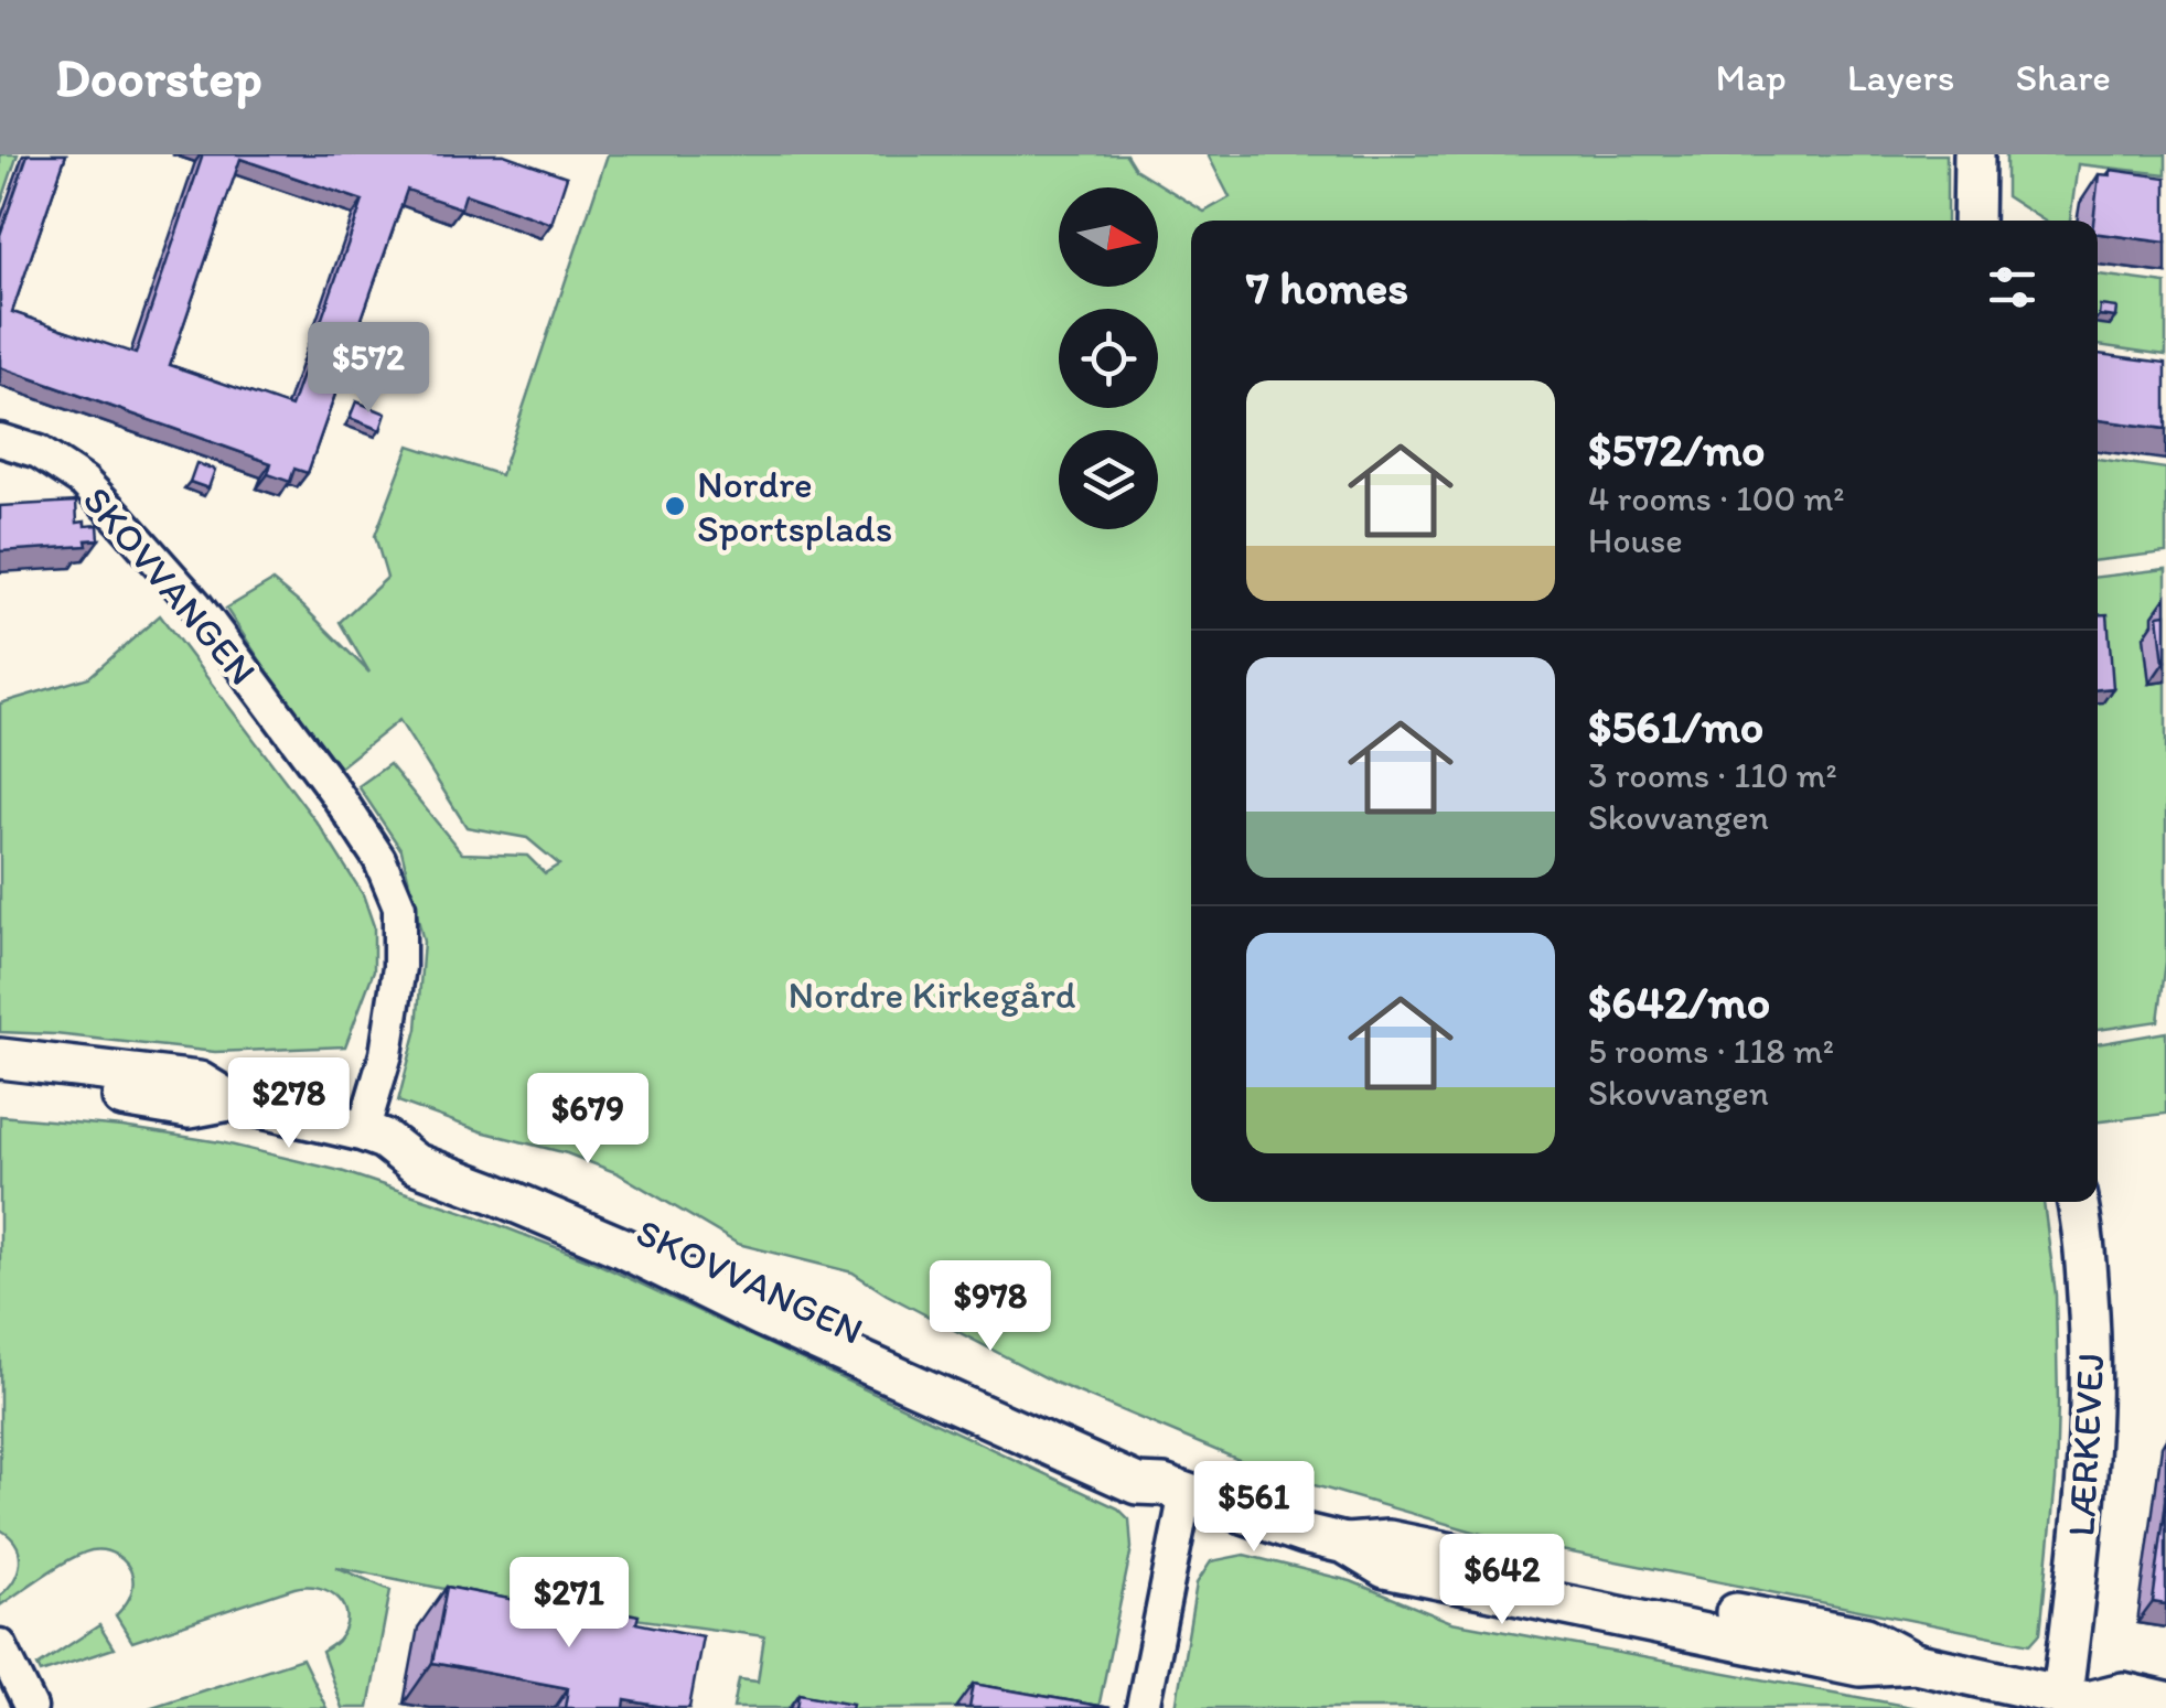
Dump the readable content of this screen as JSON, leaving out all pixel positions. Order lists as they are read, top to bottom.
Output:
{
  "streets": {
    "street": ["SKOVVANGEN", "LÆRKEVEJ"]
  },
  "crossings": [
    ["SKOVVANGEN", "LÆRKEVEJ"]
  ],
  "parks": ["Nordre Kirkegård"],
  "places": ["Nordre Sportsplads"],
  "north": "right",
  "page": {
    "header": "Doorstep",
    "nav": ["Map", "Layers", "Share"],
    "heading": "7 homes",
    "price": [
      "$572",
      "$278",
      "$679",
      "$978",
      "$561",
      "$642",
      "$271"
    ],
    "list": [
      {
        "name": "$572/mo",
        "note": "4 rooms · 100 m² · House"
      },
      {
        "name": "$561/mo",
        "note": "3 rooms · 110 m² · Skovvangen"
      },
      {
        "name": "$642/mo",
        "note": "5 rooms · 118 m² · Skovvangen"
      }
    ]
  }
}
